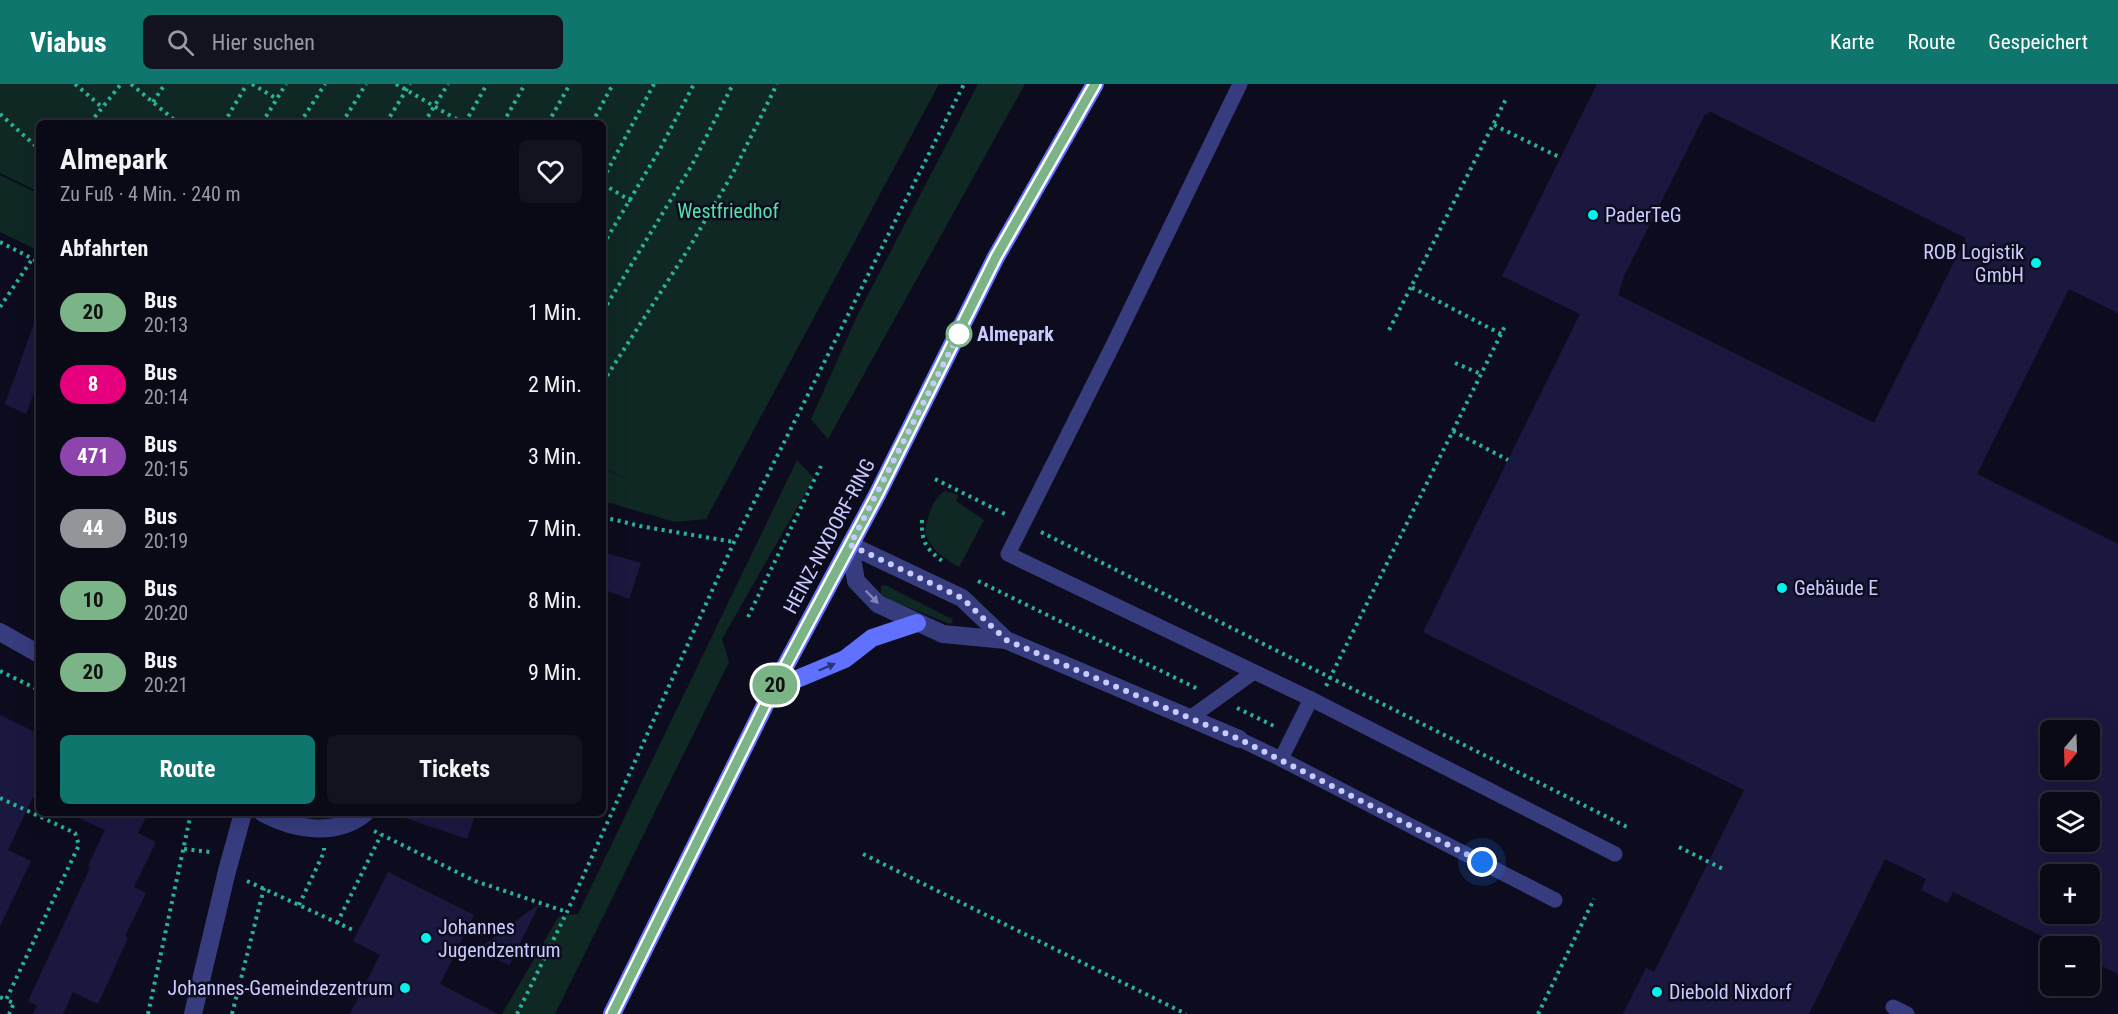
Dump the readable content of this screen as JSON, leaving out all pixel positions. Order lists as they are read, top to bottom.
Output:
{
  "streets": {
    "main road": ["HEINZ-NIXDORF-RING"]
  },
  "parks": ["Westfriedhof"],
  "places": [
    "PaderTeG",
    "ROB Logistik GmbH",
    "Almepark",
    "Gebäude E",
    "Johannes Jugendzentrum",
    "Johannes-Gemeindezentrum",
    "Diebold Nixdorf"
  ],
  "lines": ["bus line 20"],
  "north": "bottom",
  "page": {
    "header": "Viabus",
    "search": "Hier suchen",
    "nav": ["Karte", "Route", "Gespeichert"],
    "on_map": "20",
    "heading": [
      ["Almepark", "Zu Fuß · 4 Min. · 240 m"],
      "Abfahrten"
    ],
    "list": [
      {
        "mark": "20",
        "name": "Bus",
        "note": "20:13",
        "value": "1 Min."
      },
      {
        "mark": "8",
        "name": "Bus",
        "note": "20:14",
        "value": "2 Min."
      },
      {
        "mark": "471",
        "name": "Bus",
        "note": "20:15",
        "value": "3 Min."
      },
      {
        "mark": "44",
        "name": "Bus",
        "note": "20:19",
        "value": "7 Min."
      },
      {
        "mark": "10",
        "name": "Bus",
        "note": "20:20",
        "value": "8 Min."
      },
      {
        "mark": "20",
        "name": "Bus",
        "note": "20:21",
        "value": "9 Min."
      }
    ],
    "map_buttons": ["+", "−"],
    "buttons": ["Route", "Tickets"]
  }
}
